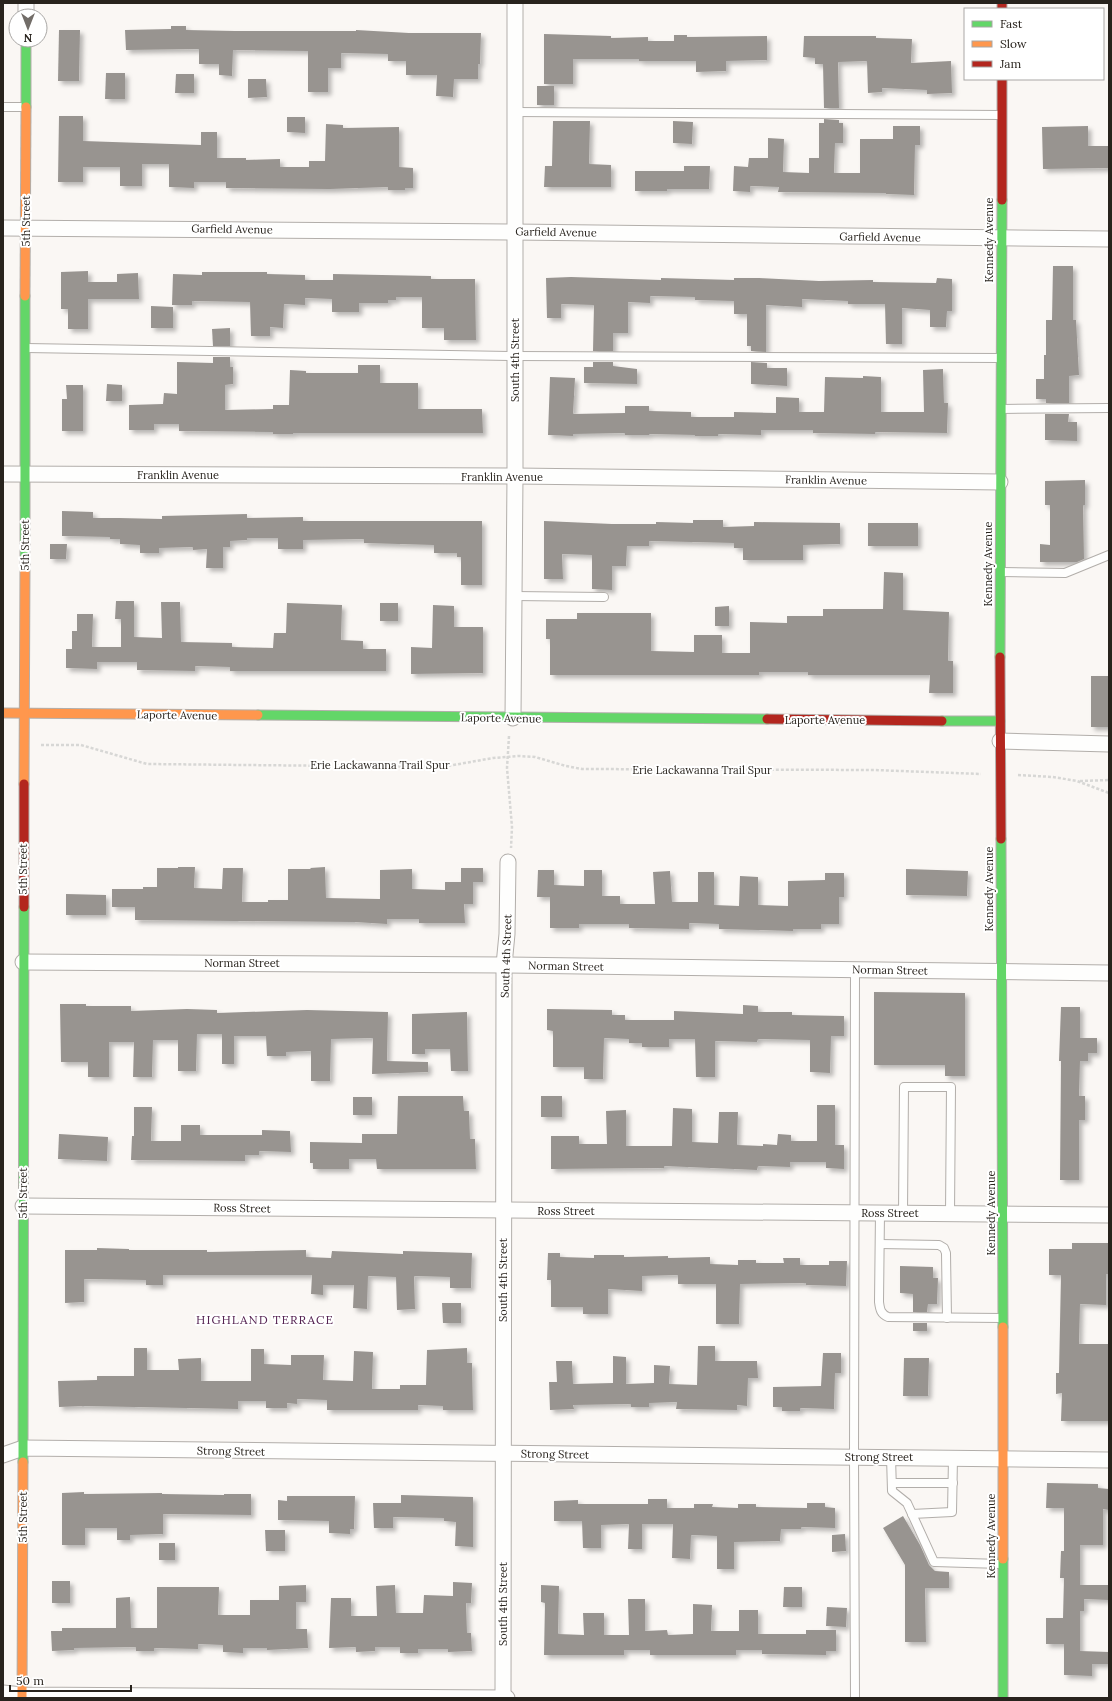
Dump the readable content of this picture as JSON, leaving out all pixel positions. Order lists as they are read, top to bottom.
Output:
{
  "streets": {
    "street": [
      "5th Street",
      "Garfield Avenue",
      "Kennedy Avenue",
      "South 4th Street",
      "Franklin Avenue",
      "Laporte Avenue",
      "Norman Street",
      "Ross Street",
      "Strong Street"
    ],
    "path": ["Erie Lackawanna Trail Spur"]
  },
  "crossings": [
    ["5th Street", "Garfield Avenue"],
    ["5th Street", "Franklin Avenue"],
    ["5th Street", "Laporte Avenue"],
    ["5th Street", "Erie Lackawanna Trail Spur"],
    ["5th Street", "Norman Street"],
    ["5th Street", "Ross Street"],
    ["5th Street", "Strong Street"],
    ["Garfield Avenue", "Kennedy Avenue"],
    ["Garfield Avenue", "South 4th Street"],
    ["Kennedy Avenue", "Franklin Avenue"],
    ["Kennedy Avenue", "Laporte Avenue"],
    ["Kennedy Avenue", "Norman Street"],
    ["Kennedy Avenue", "Ross Street"],
    ["Kennedy Avenue", "Strong Street"],
    ["South 4th Street", "Franklin Avenue"],
    ["South 4th Street", "Laporte Avenue"],
    ["South 4th Street", "Norman Street"],
    ["South 4th Street", "Ross Street"],
    ["South 4th Street", "Strong Street"]
  ],
  "districts": ["HIGHLAND TERRACE"],
  "legend": ["Fast", "Slow", "Jam"],
  "scale_bar": "50 m",
  "north": "bottom"
}
